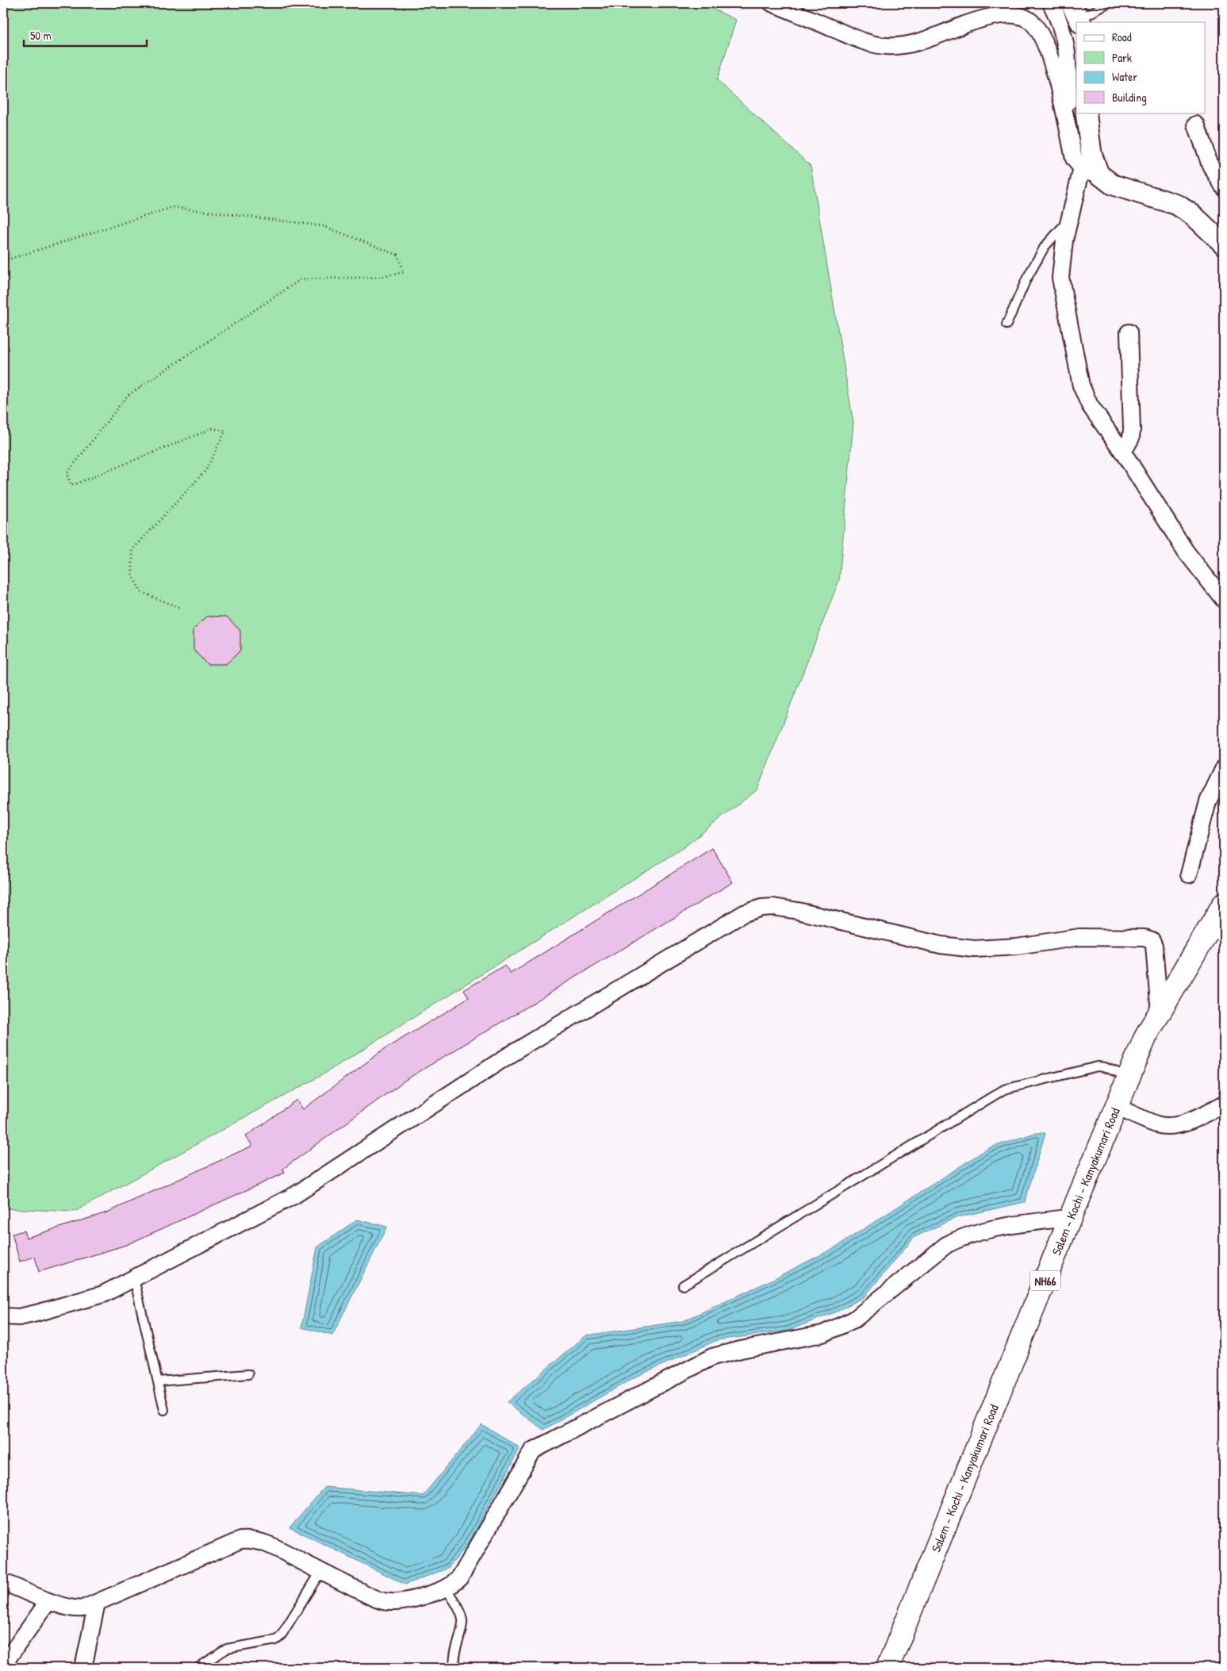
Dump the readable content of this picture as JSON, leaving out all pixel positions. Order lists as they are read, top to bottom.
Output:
{
  "streets": {
    "highway": ["Salem - Kochi - Kanyakumari Road", "NH66"]
  },
  "legend": [
    "Road",
    "Park",
    "Water",
    "Building"
  ],
  "scale_bar": "50 m"
}
